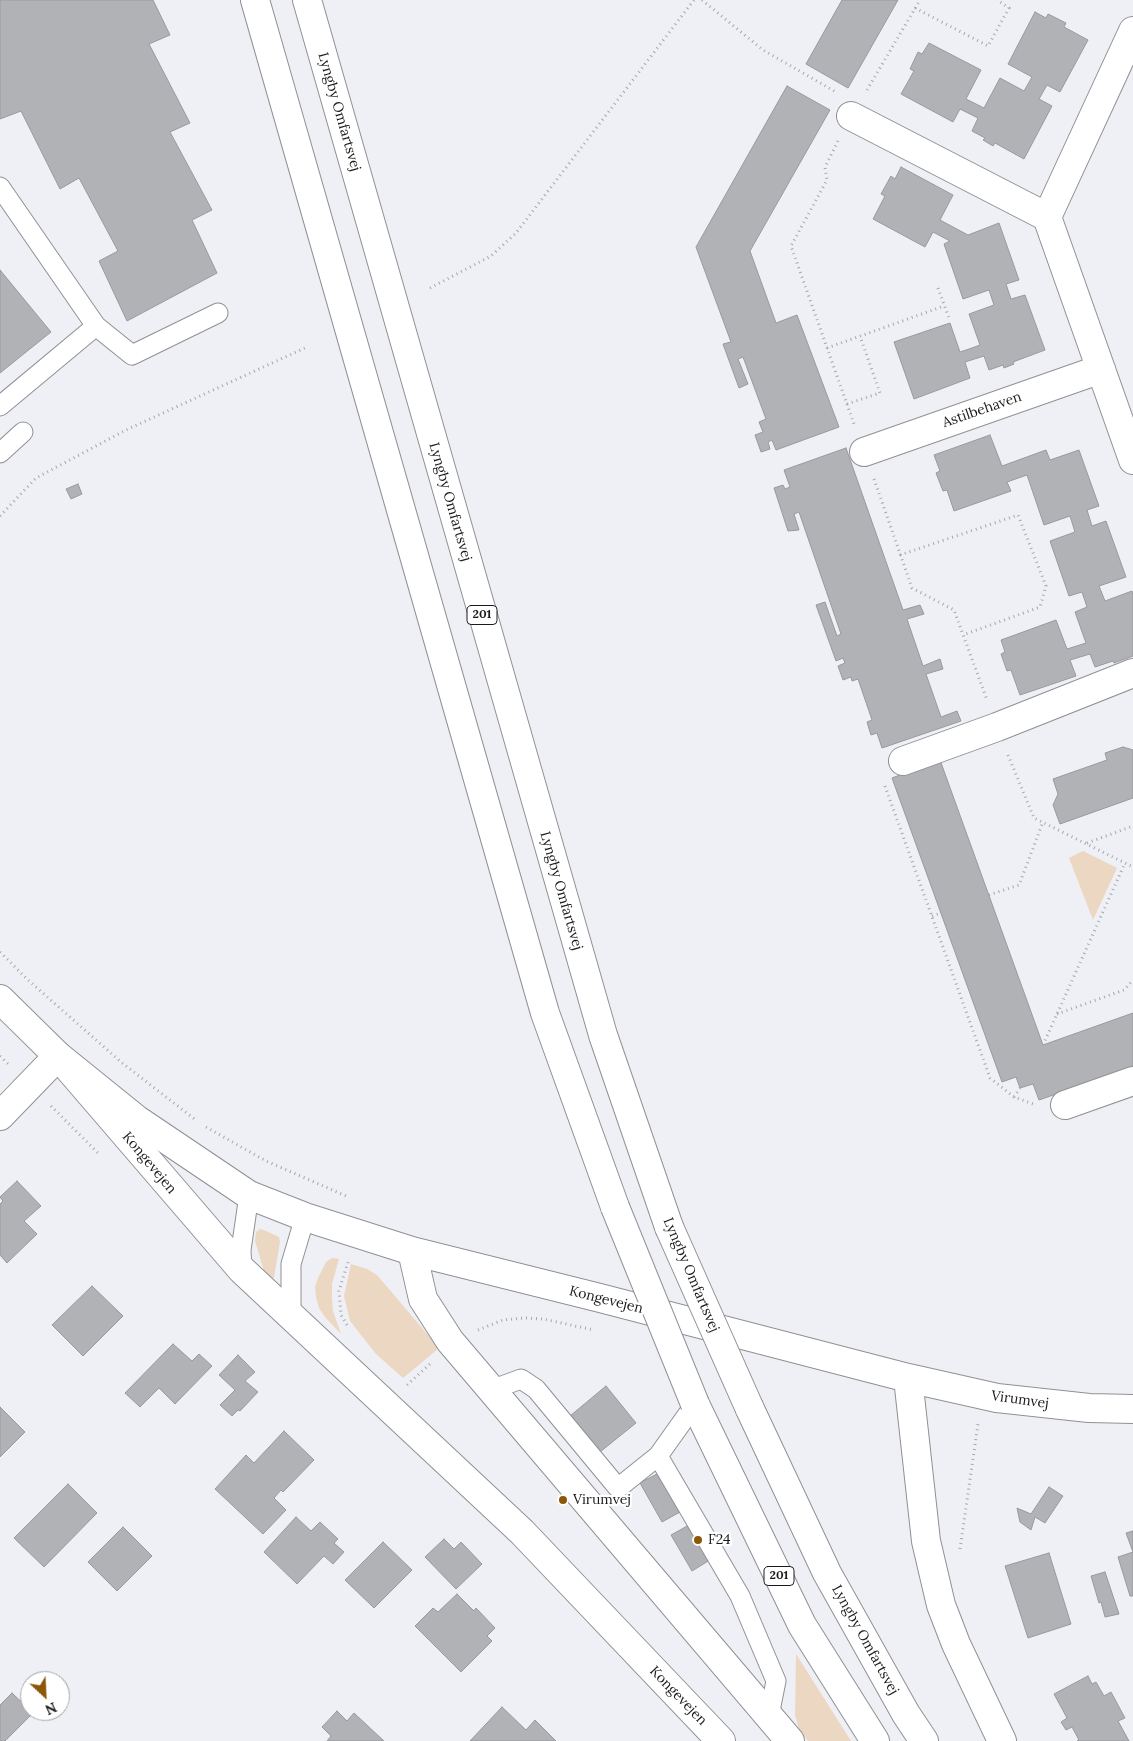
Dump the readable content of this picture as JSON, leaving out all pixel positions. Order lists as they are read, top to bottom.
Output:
{
  "streets": {
    "main road": [
      "Lyngby Omfartsvej",
      "Astilbehaven",
      "201",
      "Kongevejen",
      "Virumvej"
    ]
  },
  "crossings": [
    ["Kongevejen", "Virumvej"]
  ],
  "places": ["Virumvej", "F24"],
  "north": "bottom right"
}
